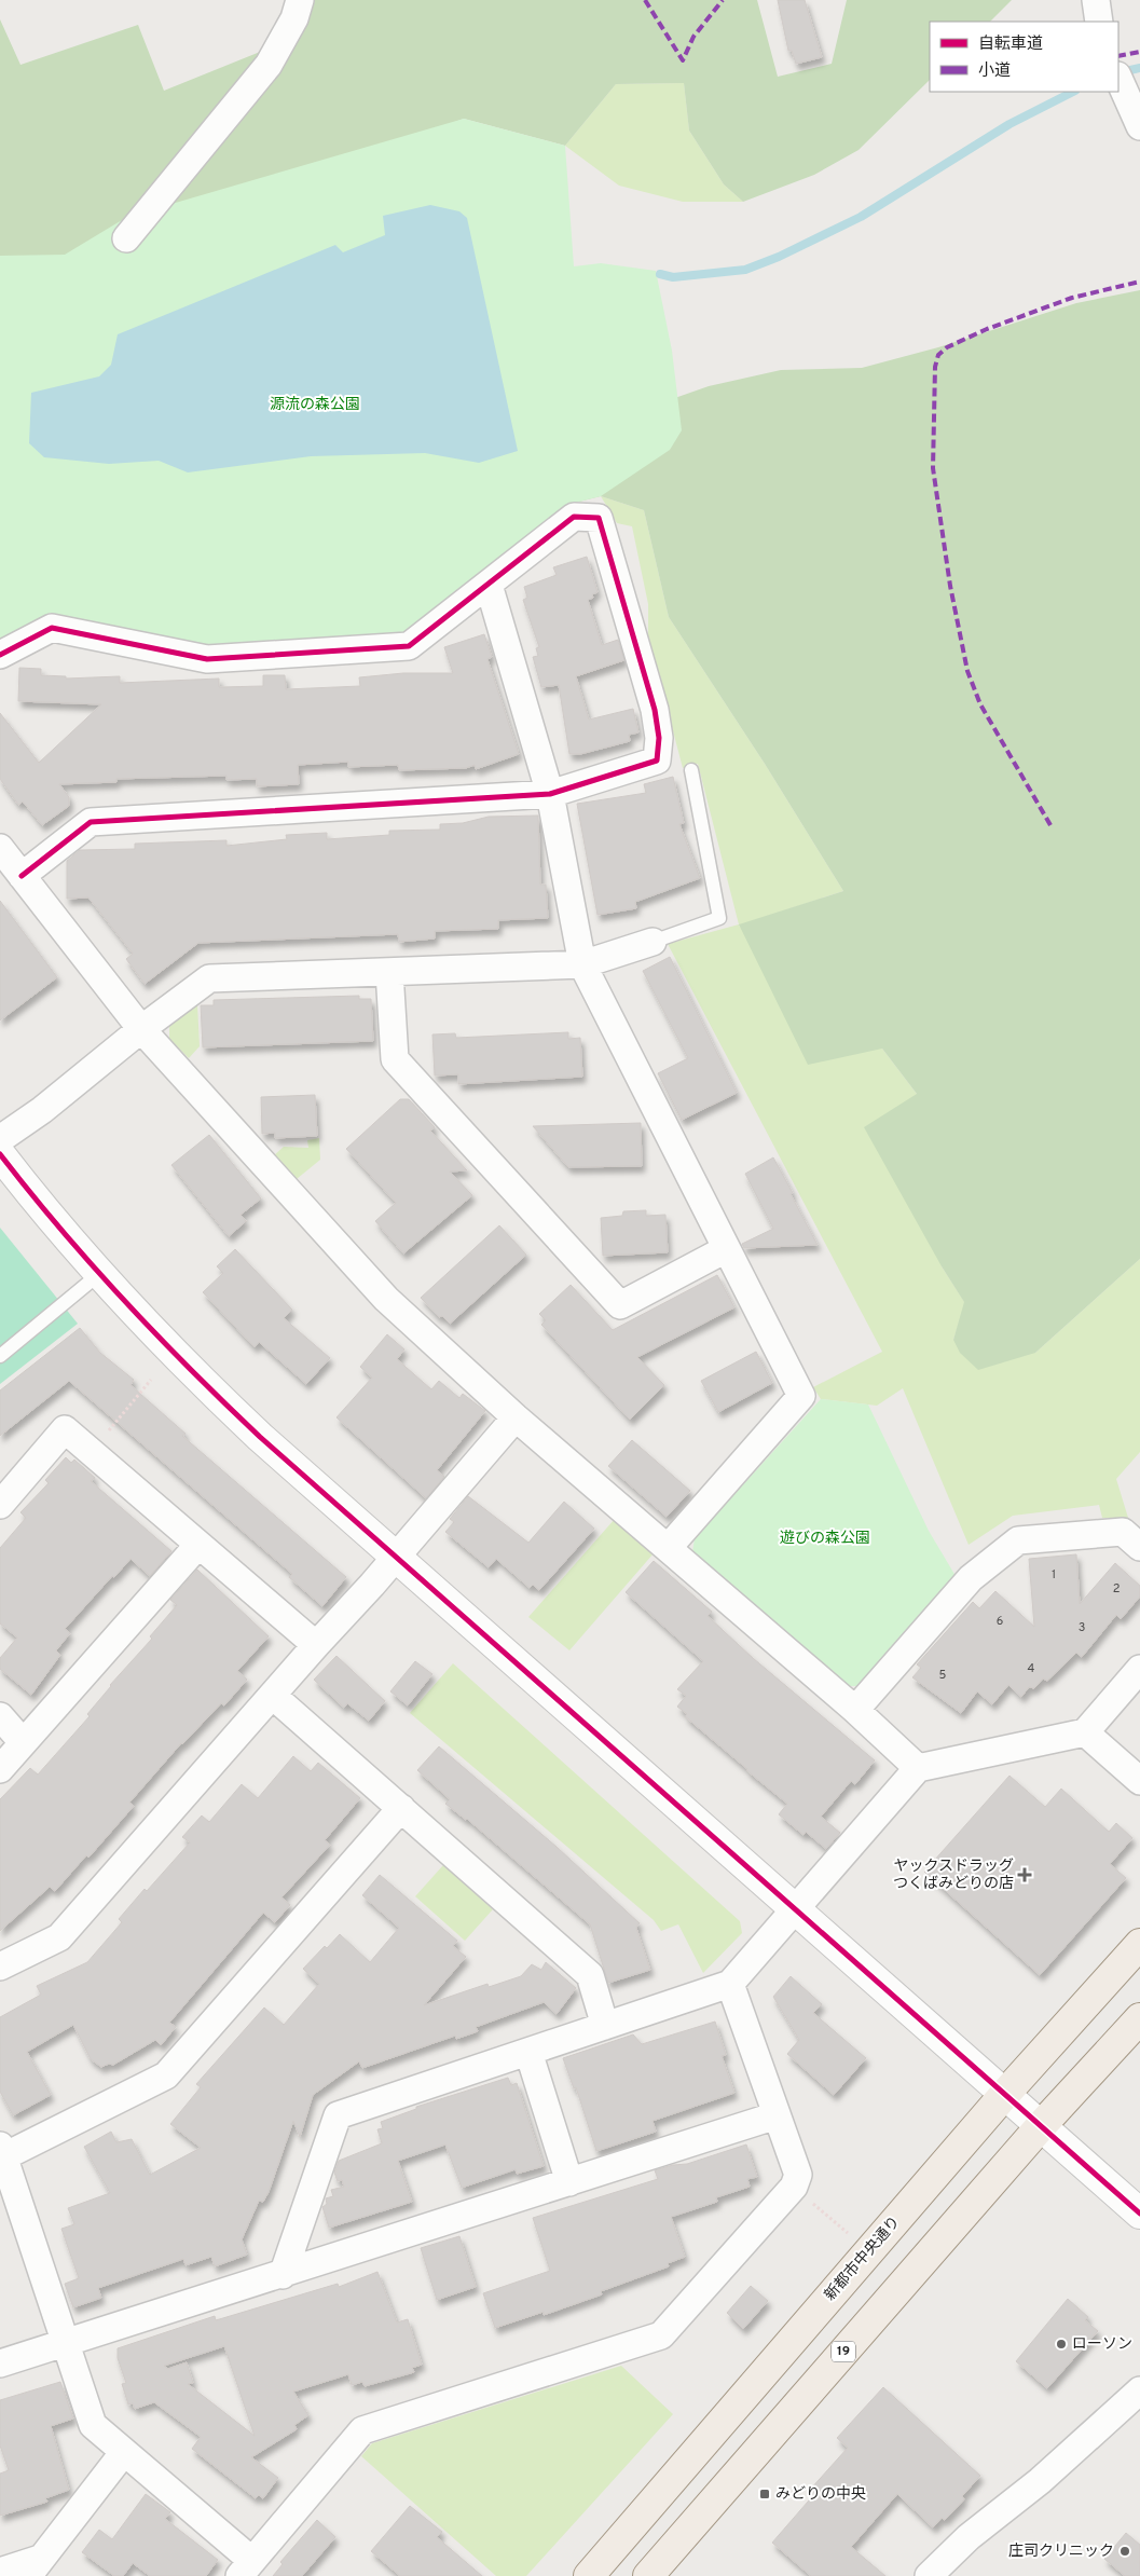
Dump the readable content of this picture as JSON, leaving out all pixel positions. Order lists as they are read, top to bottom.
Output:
{
  "streets": {
    "main road": ["新都市中央通り", "19"]
  },
  "parks": ["源流の森公園", "遊びの森公園"],
  "places": {
    "health": ["ヤックスドラッグ つくばみどりの店"],
    "other": ["ローソン", "庄司クリニック"],
    "transit": ["みどりの中央"]
  },
  "house_numbers": [
    "1",
    "2",
    "6",
    "3",
    "4",
    "5"
  ],
  "legend": ["自転車道", "小道"]
}
